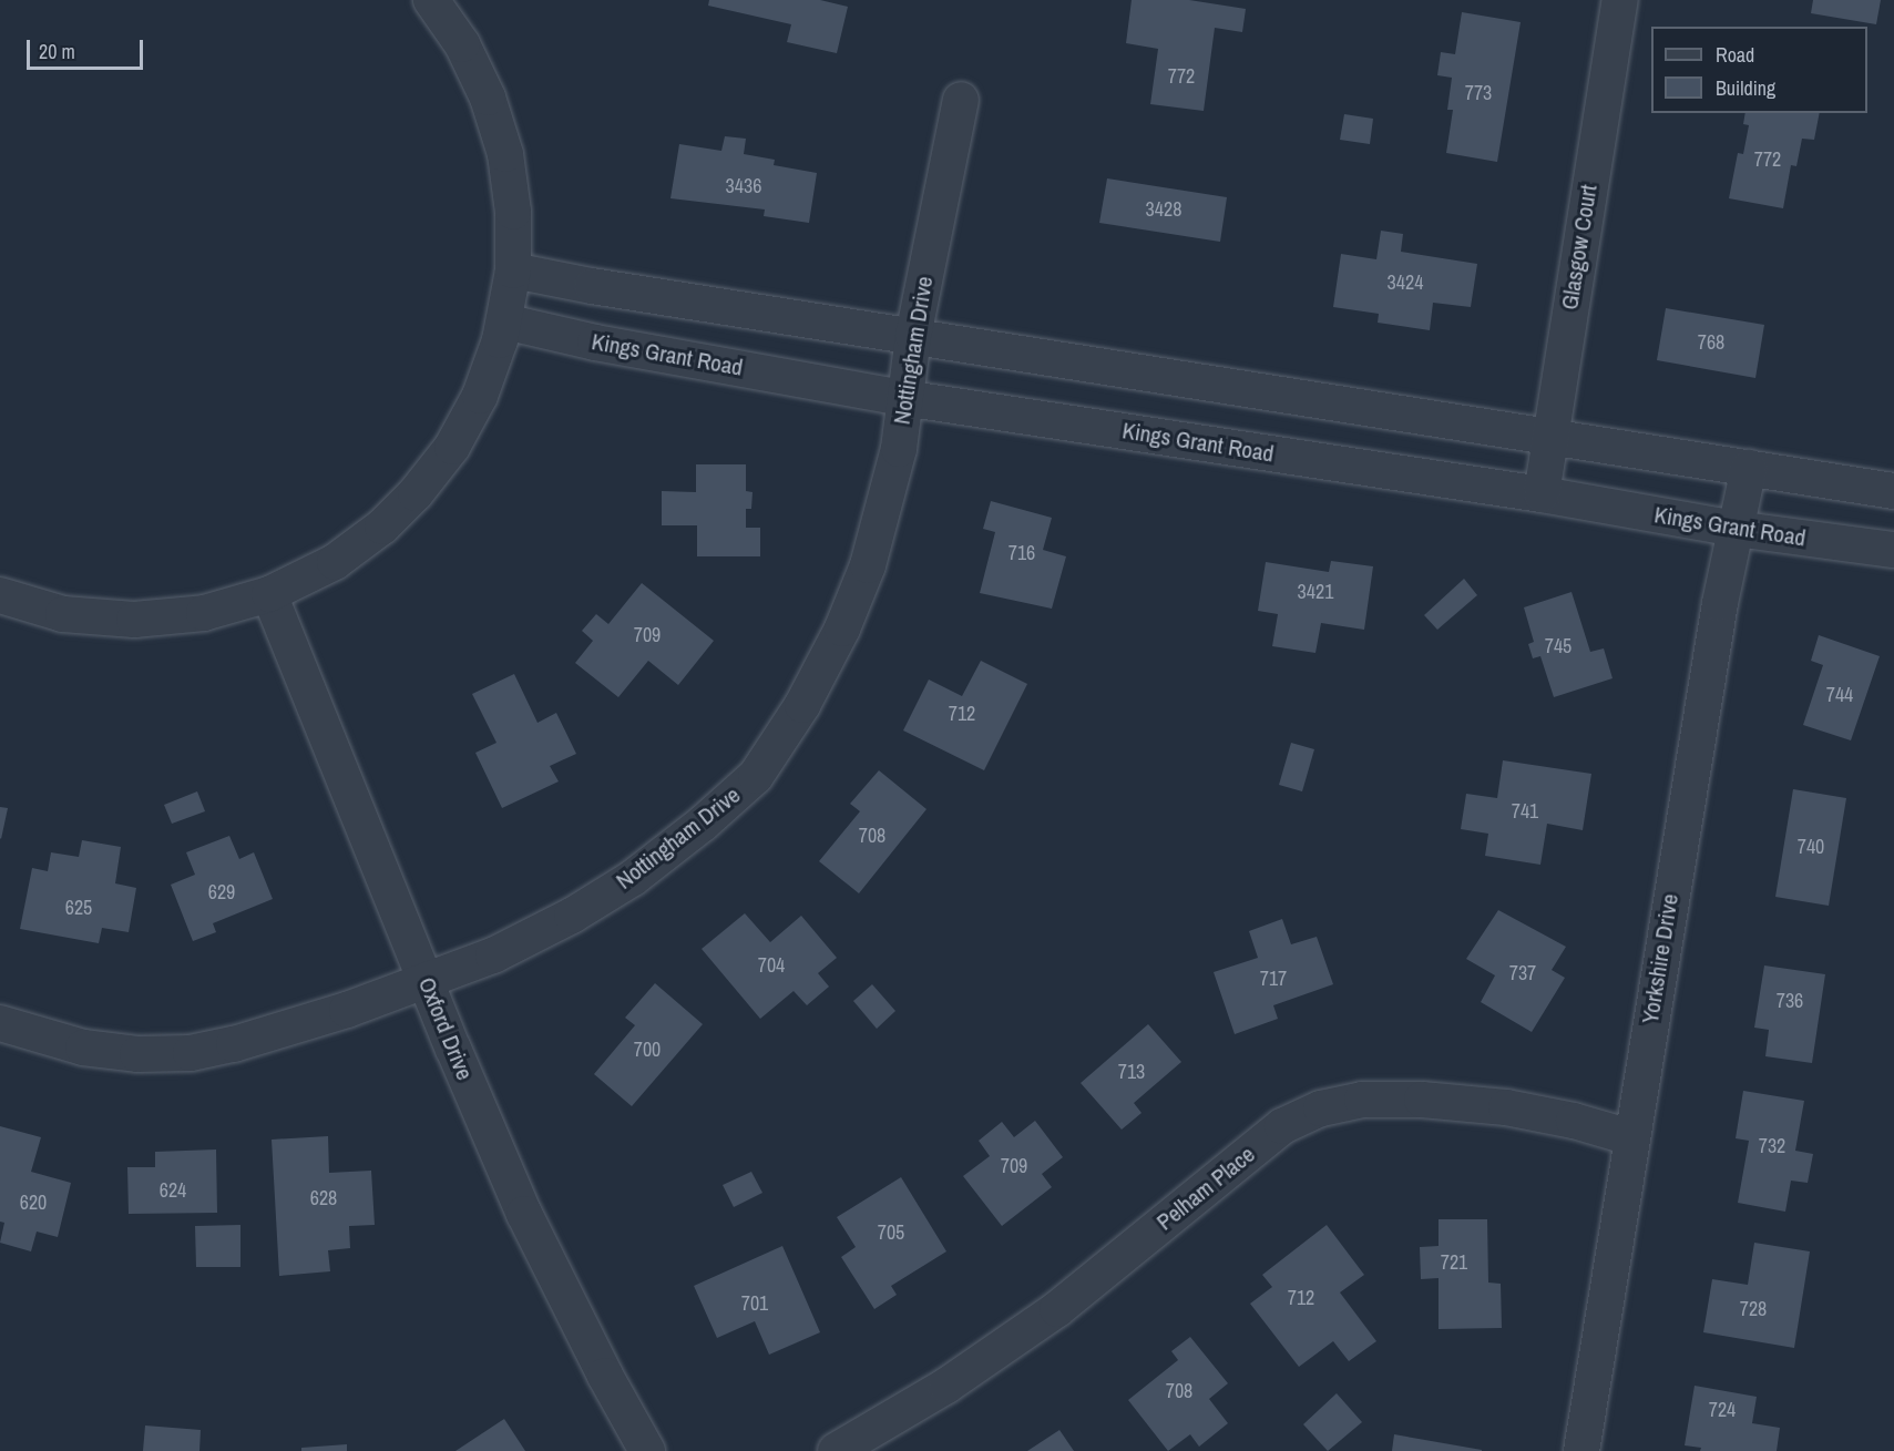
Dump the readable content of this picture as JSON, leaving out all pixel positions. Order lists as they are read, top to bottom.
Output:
{
  "streets": {
    "street": [
      "Glasgow Court",
      "Nottingham Drive",
      "Kings Grant Road",
      "Yorkshire Drive",
      "Oxford Drive",
      "Pelham Place"
    ]
  },
  "crossings": [
    ["Glasgow Court", "Kings Grant Road"],
    ["Nottingham Drive", "Kings Grant Road"],
    ["Nottingham Drive", "Oxford Drive"],
    ["Kings Grant Road", "Yorkshire Drive"],
    ["Yorkshire Drive", "Pelham Place"]
  ],
  "house_numbers": [
    "772",
    "773",
    "772",
    "3436",
    "3428",
    "3424",
    "768",
    "716",
    "3421",
    "709",
    "745",
    "744",
    "712",
    "741",
    "708",
    "740",
    "629",
    "625",
    "704",
    "737",
    "717",
    "736",
    "700",
    "713",
    "732",
    "709",
    "624",
    "628",
    "620",
    "705",
    "721",
    "712",
    "701",
    "728",
    "708",
    "724"
  ],
  "legend": ["Road", "Building"],
  "scale_bar": "20 m"
}
